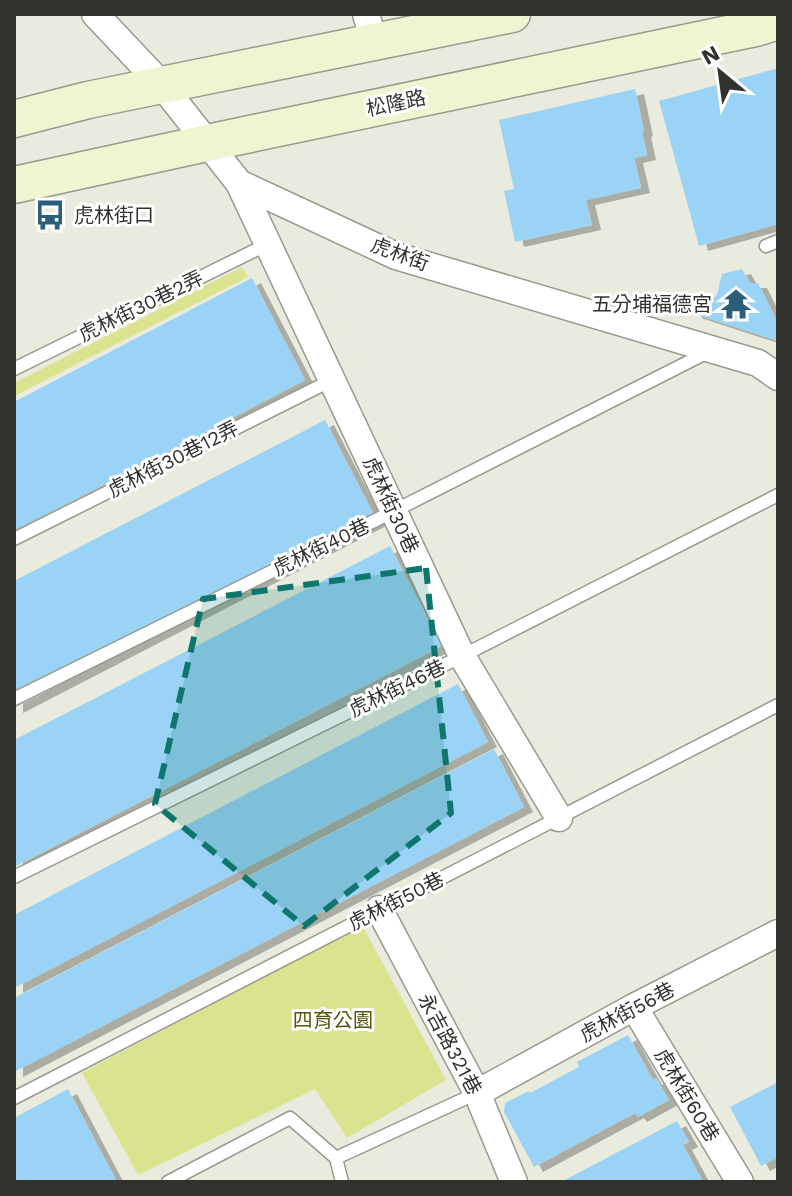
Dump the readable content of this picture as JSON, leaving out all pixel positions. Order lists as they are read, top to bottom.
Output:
{
  "streets": {
    "street": [
      "松隆路",
      "虎林街",
      "虎林街30巷",
      "虎林街56巷",
      "永吉路321巷",
      "虎林街60巷"
    ],
    "lane": [
      "虎林街30巷2弄",
      "虎林街30巷12弄",
      "虎林街40巷",
      "虎林街46巷",
      "虎林街50巷"
    ]
  },
  "crossings": [
    ["松隆路", "虎林街"],
    ["虎林街", "虎林街30巷"],
    ["虎林街", "虎林街40巷"],
    ["虎林街30巷2弄", "虎林街30巷"],
    ["虎林街30巷12弄", "虎林街30巷"],
    ["虎林街30巷", "虎林街40巷"],
    ["虎林街30巷", "虎林街46巷"],
    ["虎林街30巷", "虎林街50巷"],
    ["虎林街50巷", "永吉路321巷"],
    ["虎林街56巷", "永吉路321巷"],
    ["虎林街56巷", "虎林街60巷"]
  ],
  "parks": ["四育公園"],
  "places": {
    "bus stop": ["虎林街口"],
    "temple": ["五分埔福德宮"]
  },
  "north": "top left"
}
